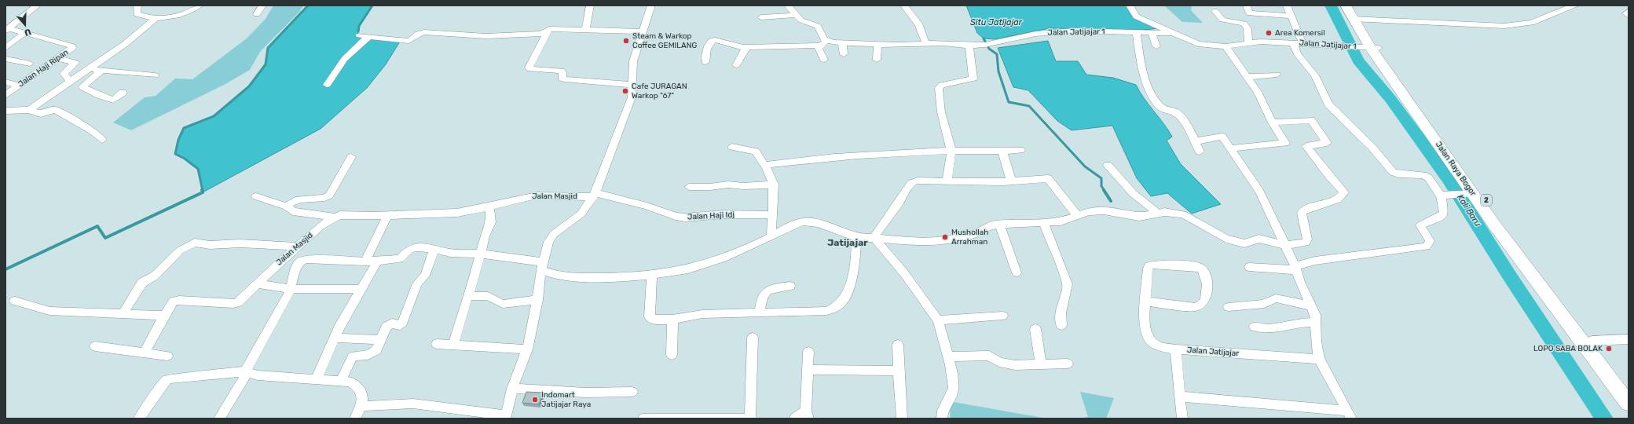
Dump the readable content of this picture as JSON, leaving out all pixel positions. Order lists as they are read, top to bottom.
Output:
{
  "streets": {
    "highway": ["Jalan Raya Bogor", "2"],
    "street": [
      "Jalan Jatijajar 1",
      "Jalan Haji Ripan",
      "Jalan Masjid",
      "Jalan Haji Idj",
      "Jalan Jatijajar"
    ]
  },
  "crossings": [
    ["Jalan Jatijajar 1", "Jalan Raya Bogor"],
    ["Jalan Masjid", "Jalan Haji Idj"]
  ],
  "districts": ["Jatijajar"],
  "water": ["Situ Jatijajar", "Kali Baru"],
  "places": [
    "Area Komersil",
    "Steam & Warkop Coffee GEMILANG",
    "Cafe JURAGAN Warkop \"67\"",
    "Mushollah Arrahman",
    "LOPO SABA BOLAK",
    "Indomart Jatijajar Raya"
  ],
  "north": "bottom"
}
